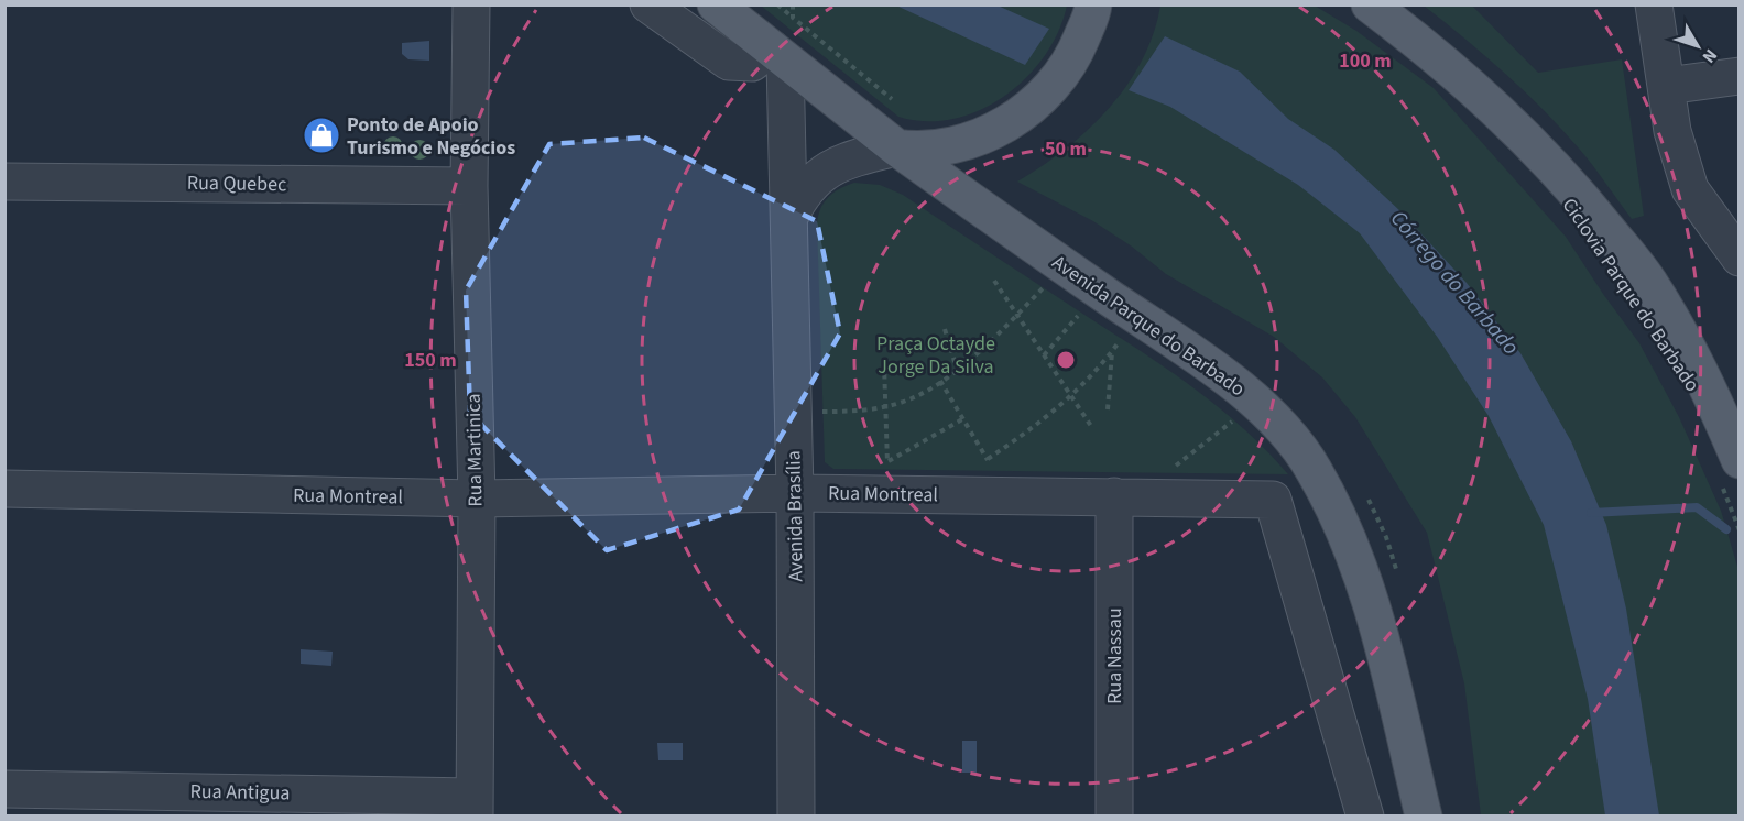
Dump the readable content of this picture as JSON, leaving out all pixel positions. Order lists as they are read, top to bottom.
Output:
{
  "streets": {
    "main road": ["Avenida Parque do Barbado"],
    "street": [
      "Rua Quebec",
      "Rua Martinica",
      "Rua Montreal",
      "Avenida Brasília",
      "Rua Nassau",
      "Rua Antigua"
    ]
  },
  "crossings": [
    ["Rua Quebec", "Rua Martinica"],
    ["Avenida Parque do Barbado", "Avenida Brasília"],
    ["Rua Martinica", "Rua Montreal"],
    ["Rua Martinica", "Rua Antigua"],
    ["Rua Montreal", "Avenida Brasília"],
    ["Rua Montreal", "Rua Nassau"]
  ],
  "water": ["Córrego do Barbado"],
  "parks": ["Praça Octayde Jorge Da Silva"],
  "places": {
    "shop": ["Ponto de Apoio Turismo e Negócios"]
  },
  "north": "bottom right",
  "rings": ["100 m", "50 m", "150 m"]
}
